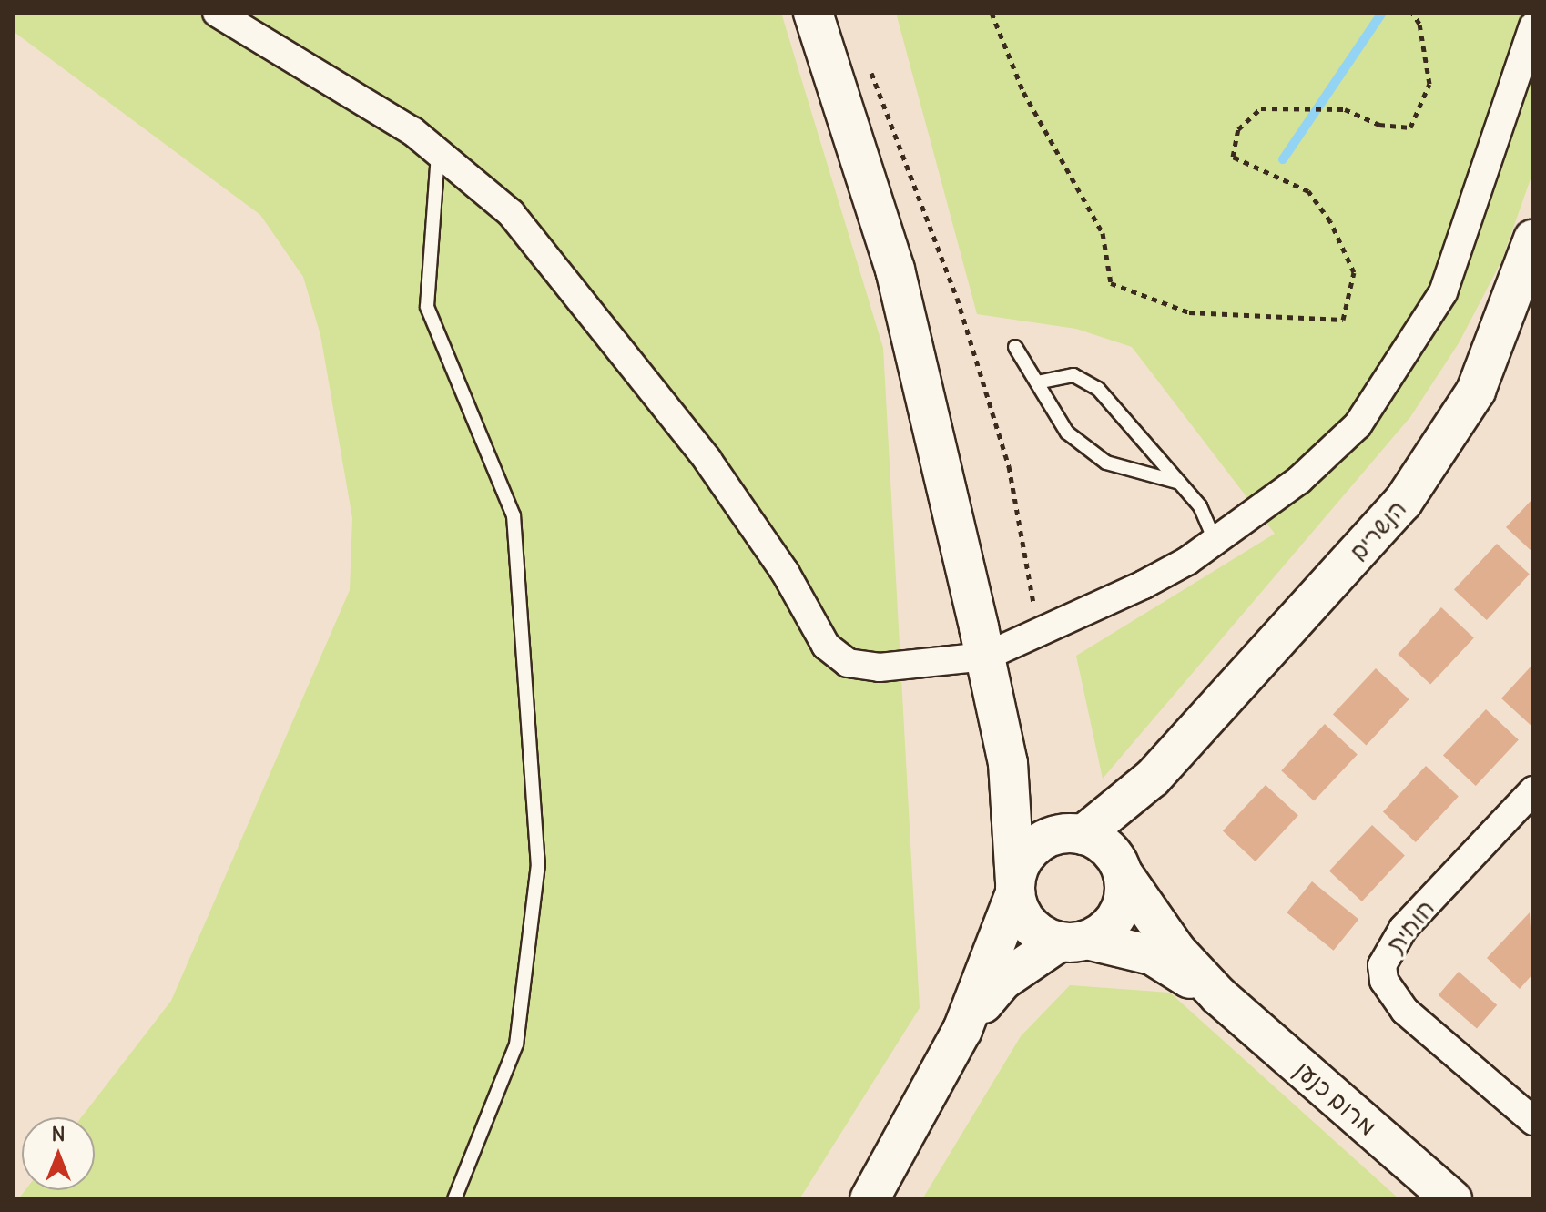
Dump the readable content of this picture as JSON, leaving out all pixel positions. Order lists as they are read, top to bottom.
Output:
{
  "streets": {
    "main road": ["הנשרים", "מרום כנען"],
    "street": ["חוחית"]
  },
  "crossings": [
    ["הנשרים", "מרום כנען"]
  ],
  "north": "top"
}
